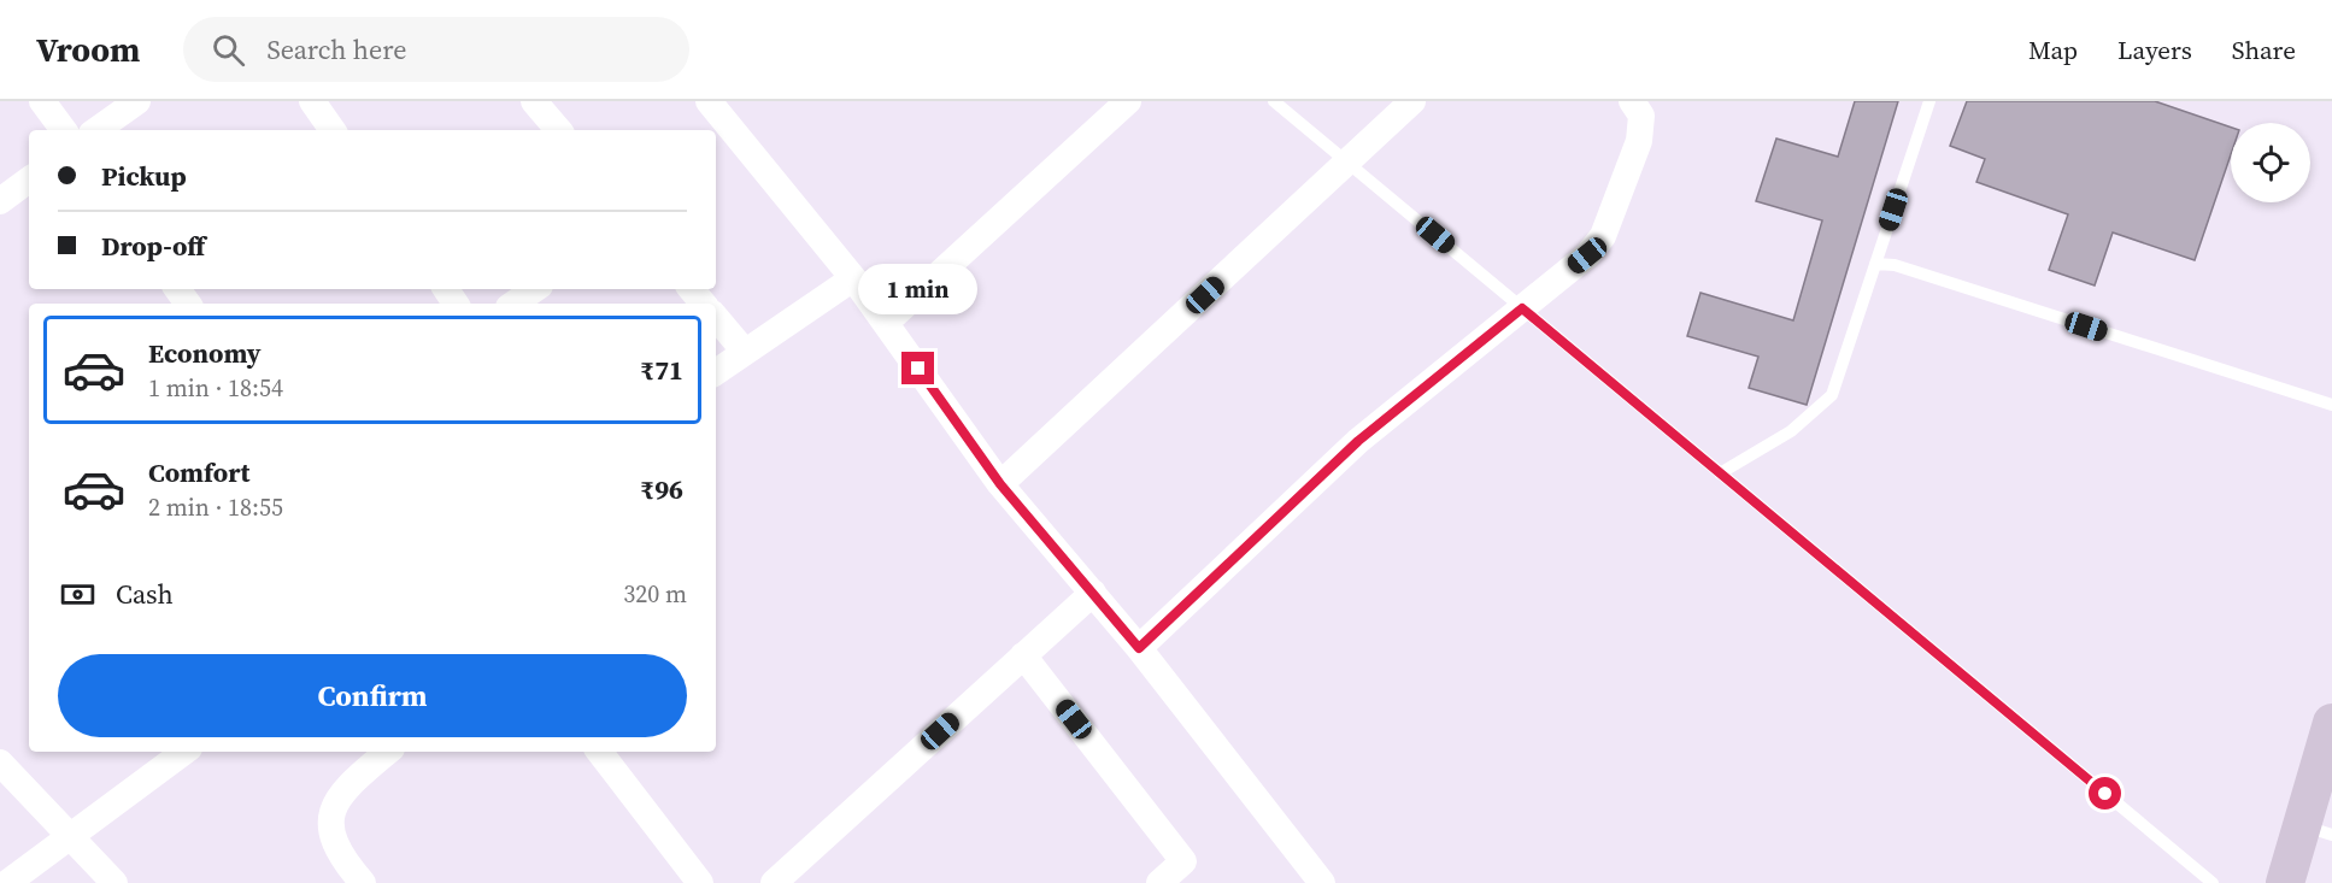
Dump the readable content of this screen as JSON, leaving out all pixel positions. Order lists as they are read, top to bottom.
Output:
{
  "page": {
    "header": "Vroom",
    "search": "Search here",
    "nav": ["Map", "Layers", "Share"],
    "banner": ["Pickup", "Drop-off"],
    "bubble": "1 min",
    "list": [
      {
        "name": "Economy",
        "note": "1 min · 18:54",
        "value": "₹71"
      },
      {
        "name": "Comfort",
        "note": "2 min · 18:55",
        "value": "₹96"
      }
    ],
    "pay": ["Cash", "320 m"],
    "buttons": "Confirm"
  }
}
